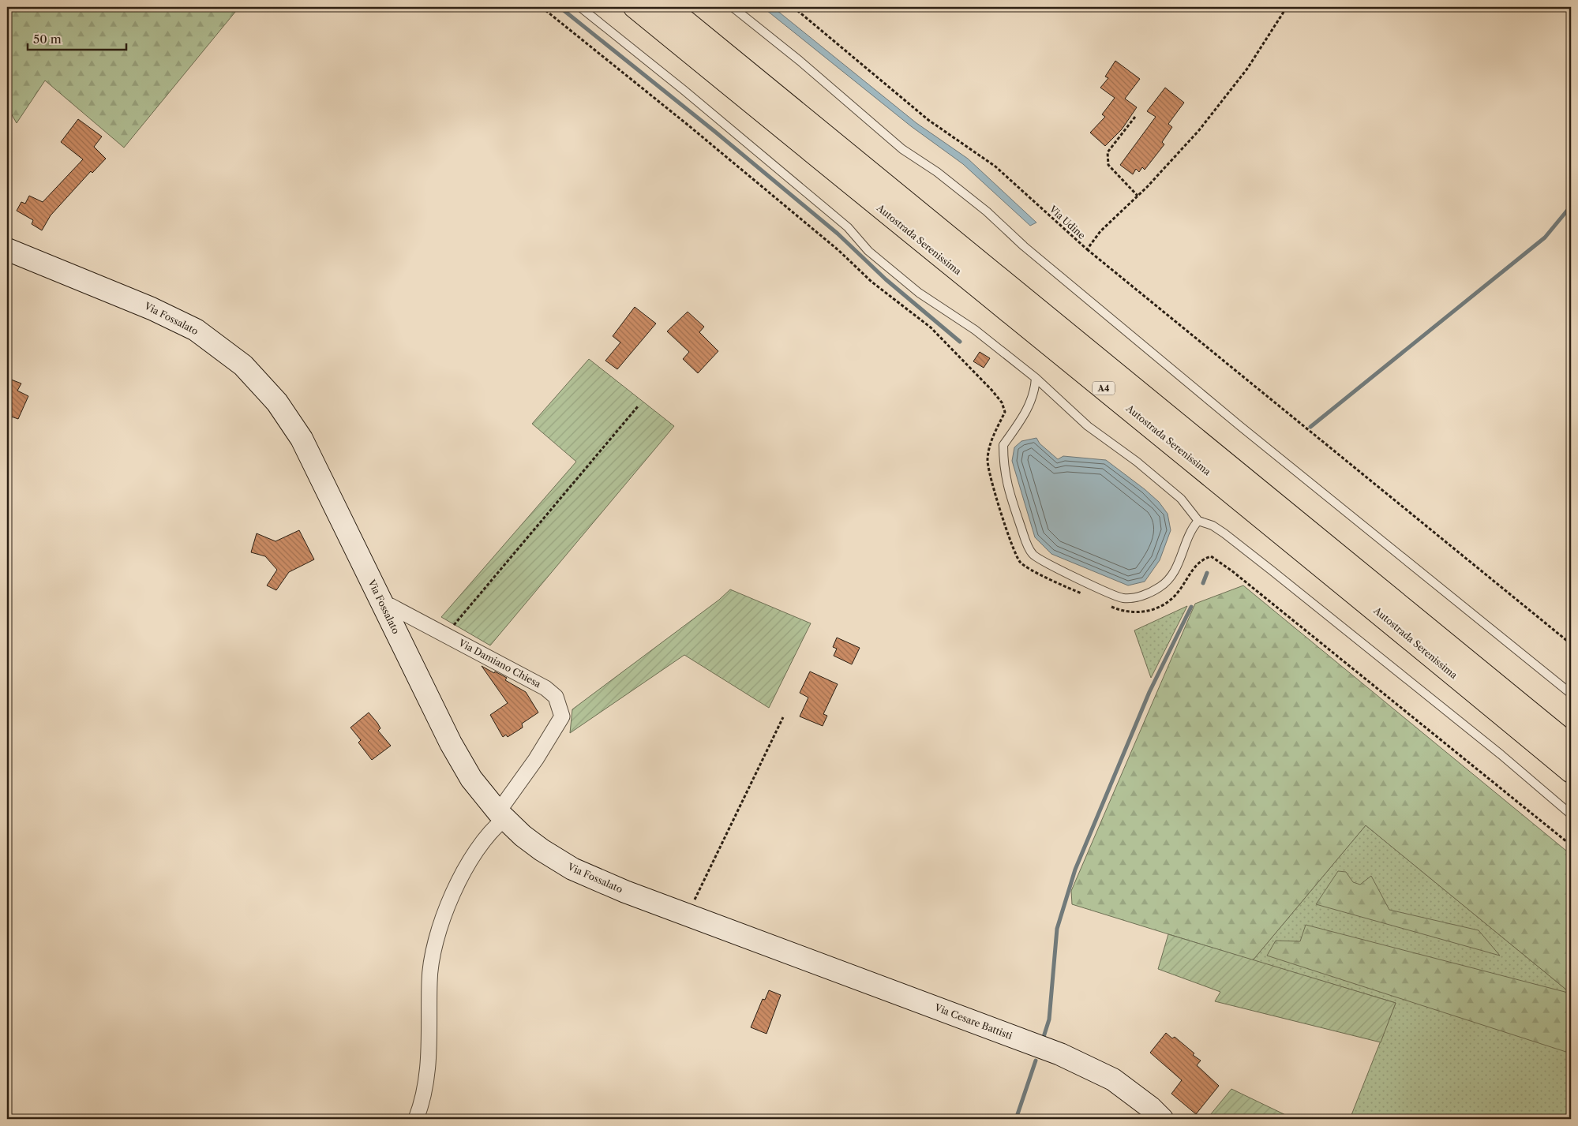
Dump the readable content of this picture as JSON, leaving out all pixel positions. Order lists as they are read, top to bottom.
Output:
{
  "streets": {
    "highway": ["Autostrada Serenissima", "A4"],
    "street": ["Via Fossalato", "Via Damiano Chiesa", "Via Cesare Battisti"],
    "path": ["Via Udine"]
  },
  "crossings": [
    ["Via Fossalato", "Via Damiano Chiesa"],
    ["Via Fossalato", "Via Cesare Battisti"]
  ],
  "scale_bar": "50 m"
}
